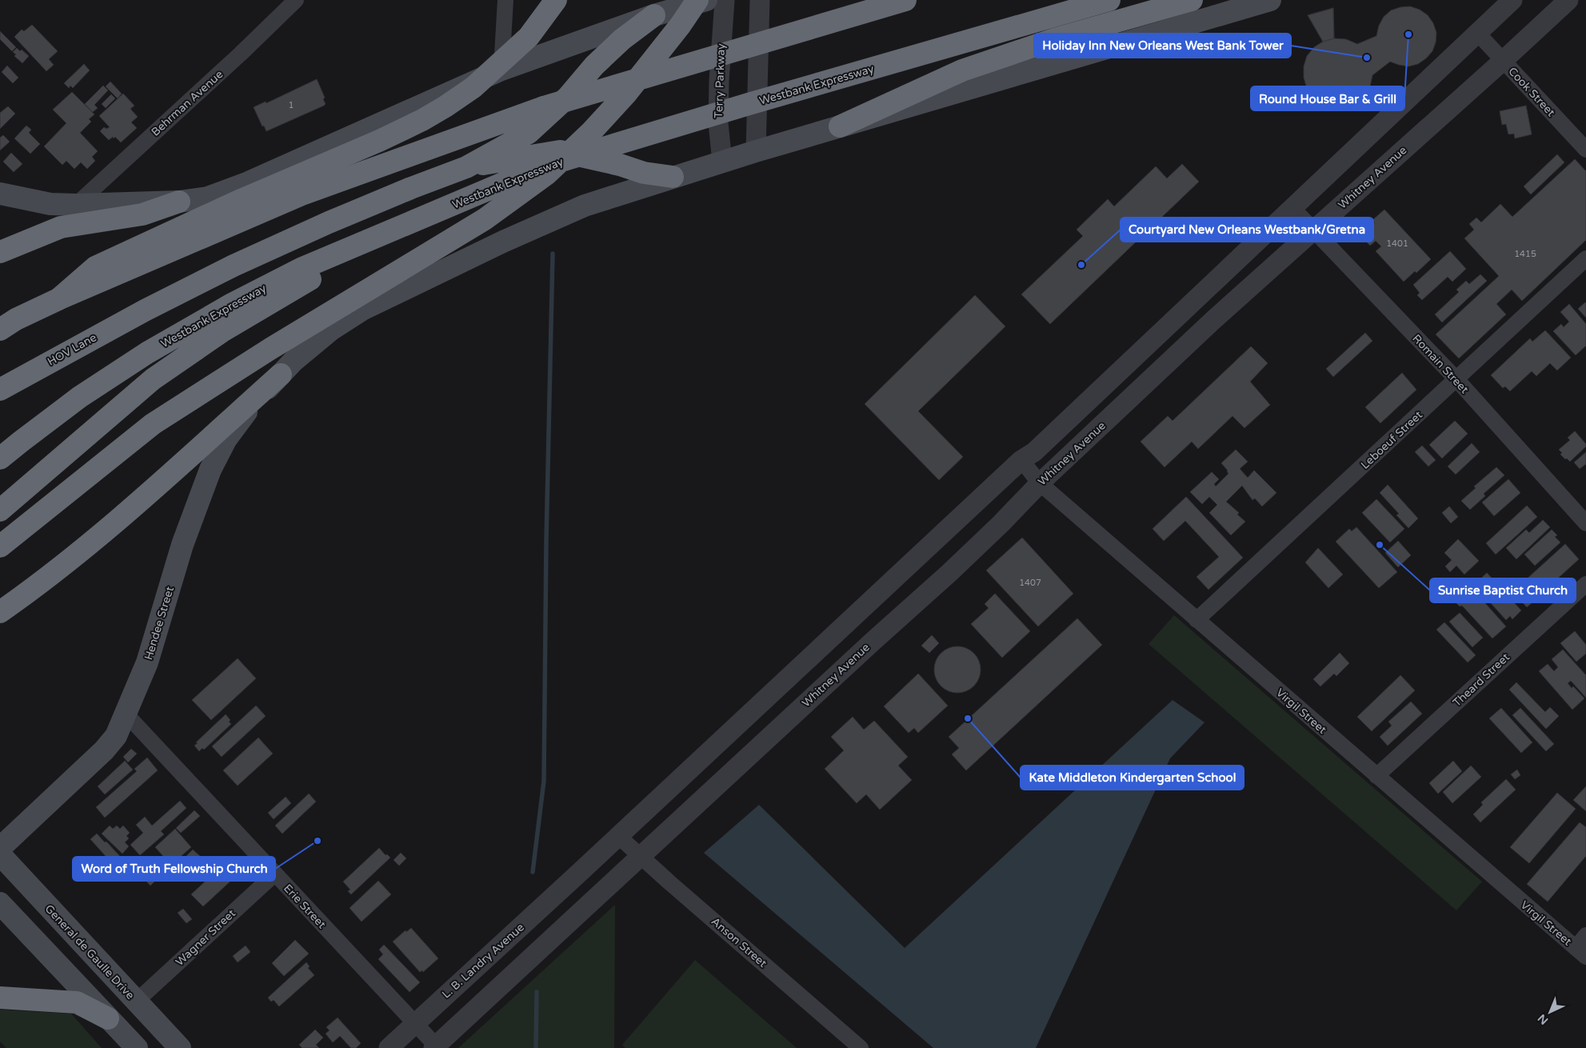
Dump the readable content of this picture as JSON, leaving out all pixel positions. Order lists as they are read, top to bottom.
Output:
{
  "streets": {
    "highway": ["Westbank Expressway", "HOV Lane"],
    "main road": ["Hendee Street", "General de Gaulle Drive"],
    "street": [
      "Terry Parkway",
      "Cook Street",
      "Behrman Avenue",
      "Whitney Avenue",
      "Romain Street",
      "Leboeuf Street",
      "Theard Street",
      "Virgil Street",
      "Erie Street",
      "Wagner Street",
      "Anson Street",
      "L. B. Landry Avenue"
    ]
  },
  "crossings": [
    ["Cook Street", "Whitney Avenue"],
    ["Whitney Avenue", "Romain Street"],
    ["Whitney Avenue", "Virgil Street"],
    ["Whitney Avenue", "Erie Street"],
    ["Whitney Avenue", "Anson Street"],
    ["Romain Street", "Leboeuf Street"],
    ["Leboeuf Street", "Virgil Street"],
    ["Hendee Street", "Erie Street"],
    ["Theard Street", "Virgil Street"],
    ["Erie Street", "Wagner Street"],
    ["Erie Street", "L. B. Landry Avenue"],
    ["Wagner Street", "General de Gaulle Drive"],
    ["Anson Street", "L. B. Landry Avenue"]
  ],
  "places": [
    "Round House Bar & Grill",
    "Holiday Inn New Orleans West Bank Tower",
    "Courtyard New Orleans Westbank/Gretna",
    "Sunrise Baptist Church",
    "Kate Middleton Kindergarten School",
    "Word of Truth Fellowship Church"
  ],
  "house_numbers": [
    "1",
    "1401",
    "1415",
    "1407"
  ],
  "north": "bottom left"
}
